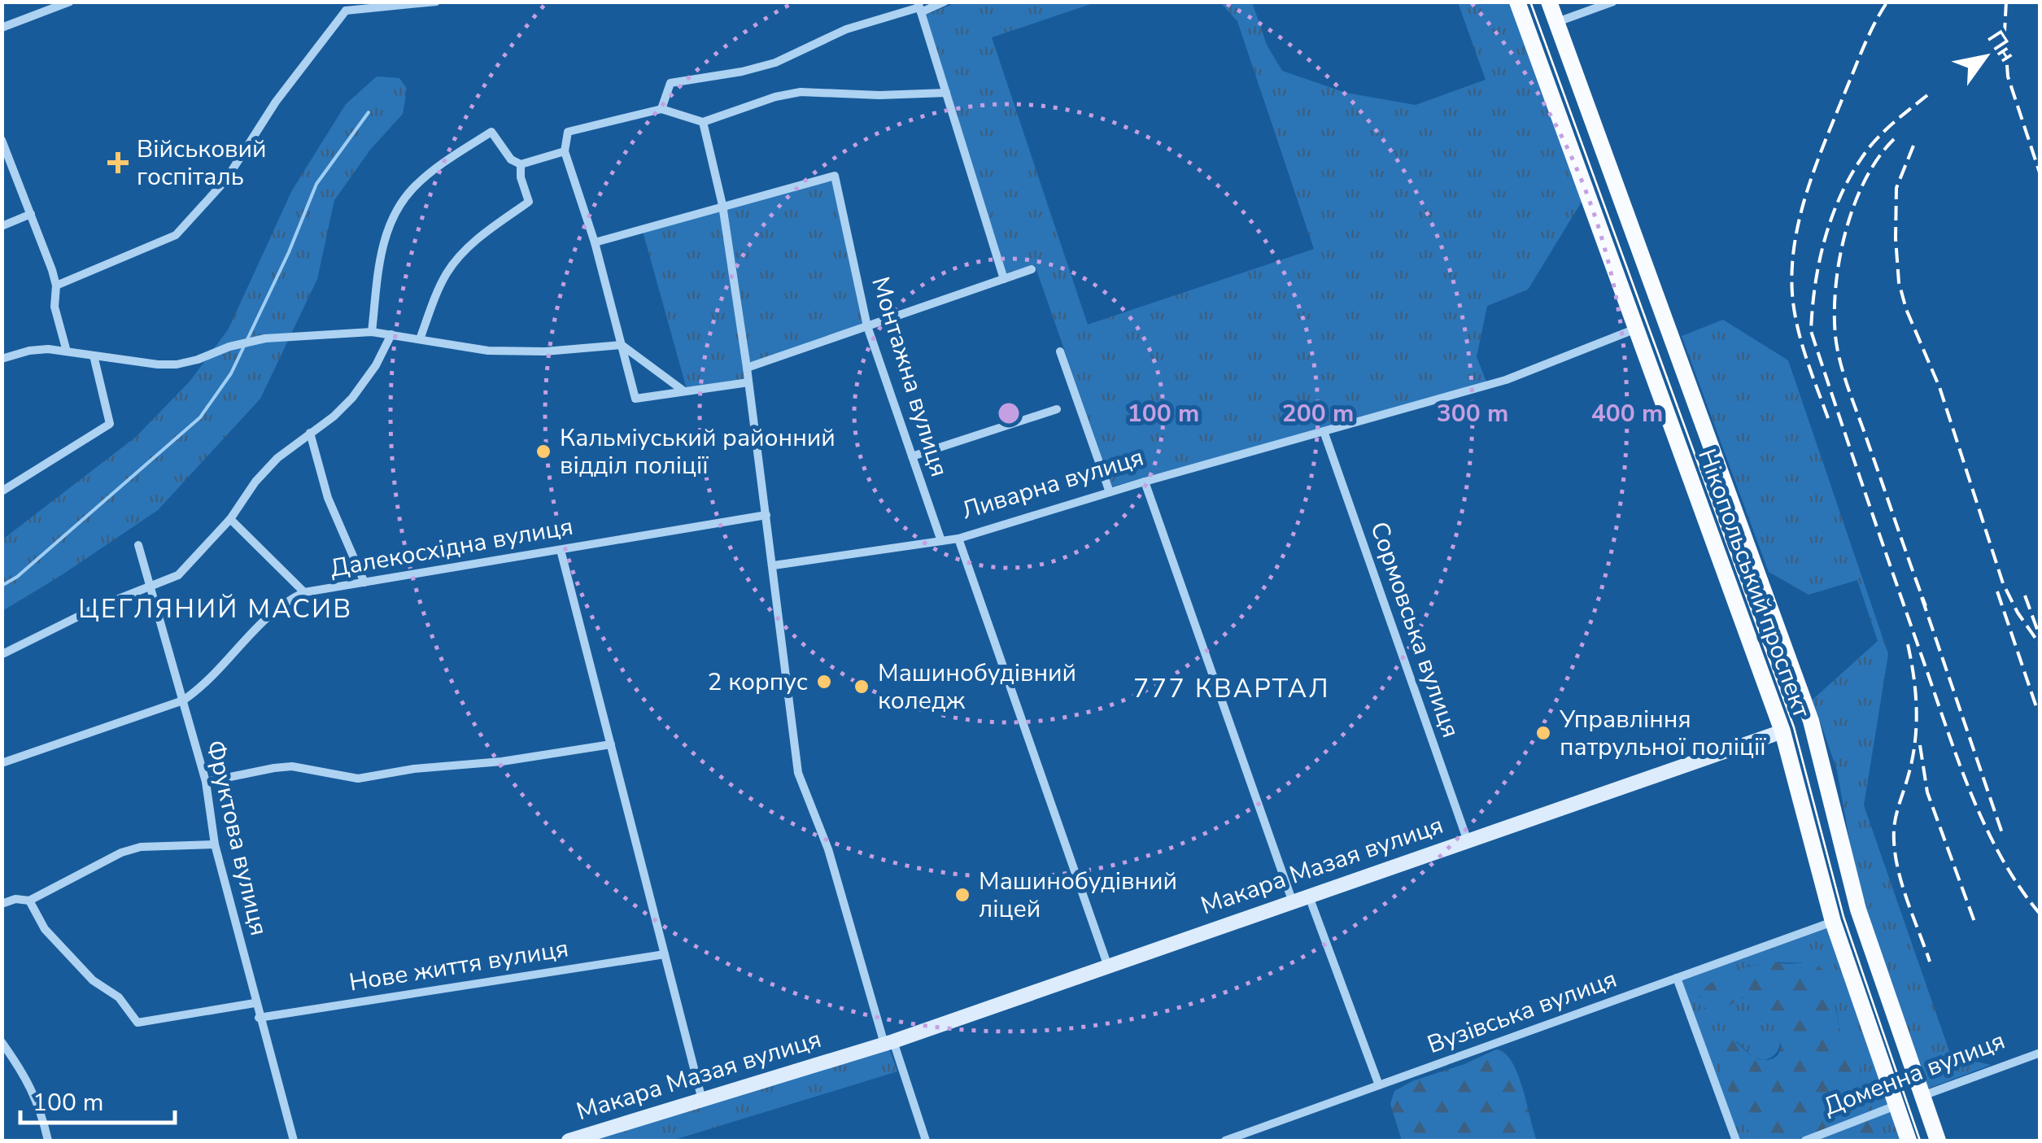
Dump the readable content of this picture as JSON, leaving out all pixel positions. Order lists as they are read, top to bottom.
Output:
{
  "streets": {
    "main road": [
      "Ливарна вулиця",
      "Нікопольський проспект",
      "Макара Мазая вулиця",
      "Доменна вулиця"
    ],
    "street": [
      "Монтажна вулиця",
      "Далекосхідна вулиця",
      "Сормовська вулиця",
      "Фруктова вулиця",
      "Нове життя вулиця",
      "Вузівська вулиця"
    ]
  },
  "crossings": [
    ["Монтажна вулиця", "Ливарна вулиця"],
    ["Ливарна вулиця", "Нікопольський проспект"],
    ["Ливарна вулиця", "Сормовська вулиця"],
    ["Далекосхідна вулиця", "Фруктова вулиця"],
    ["Нікопольський проспект", "Макара Мазая вулиця"],
    ["Нікопольський проспект", "Вузівська вулиця"],
    ["Нікопольський проспект", "Доменна вулиця"],
    ["Сормовська вулиця", "Макара Мазая вулиця"],
    ["Фруктова вулиця", "Нове життя вулиця"]
  ],
  "districts": ["ЦЕГЛЯНИЙ МАСИВ", "777 КВАРТАЛ"],
  "places": {
    "health": ["Військовий госпіталь"],
    "other": [
      "Кальміуський районний відділ поліції",
      "2 корпус",
      "Машинобудівний коледж",
      "Управління патрульної поліції",
      "Машинобудівний ліцей"
    ]
  },
  "scale_bar": "100 m",
  "north": "top right",
  "rings": [
    "100 m",
    "200 m",
    "300 m",
    "400 m"
  ]
}
